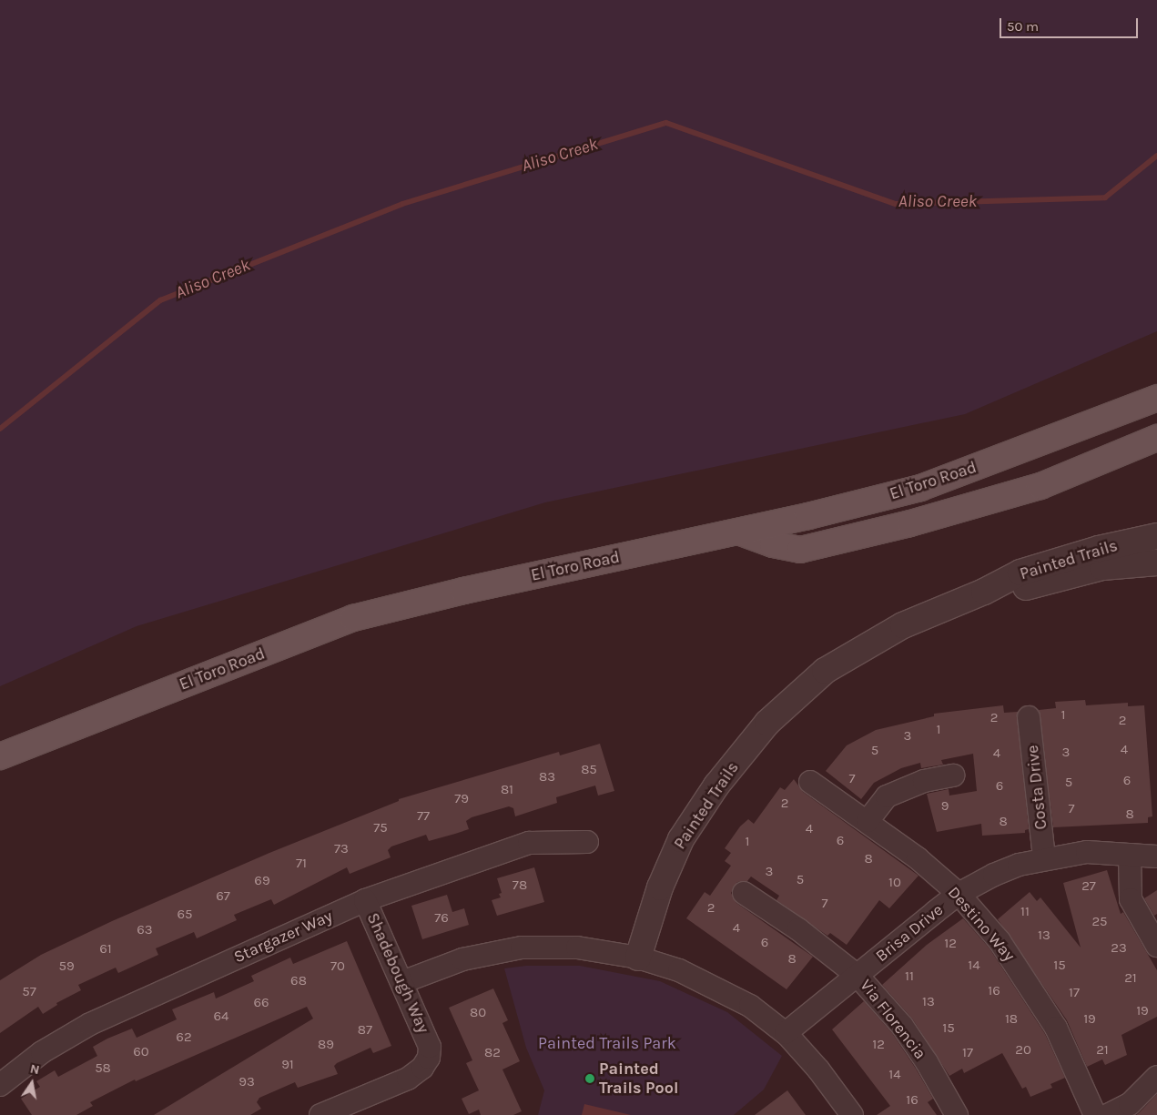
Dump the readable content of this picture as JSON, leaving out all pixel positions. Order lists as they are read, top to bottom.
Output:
{
  "streets": {
    "main road": ["El Toro Road"],
    "street": [
      "Painted Trails",
      "Costa Drive",
      "Destino Way",
      "Brisa Drive",
      "Stargazer Way",
      "Shadebough Way",
      "Via Florencia"
    ]
  },
  "crossings": [
    ["Costa Drive", "Brisa Drive"],
    ["Destino Way", "Brisa Drive"],
    ["Brisa Drive", "Via Florencia"],
    ["Stargazer Way", "Shadebough Way"]
  ],
  "water": ["Aliso Creek"],
  "parks": ["Painted Trails Park"],
  "places": ["Painted Trails Pool"],
  "house_numbers": [
    "1",
    "2",
    "2",
    "1",
    "3",
    "4",
    "5",
    "3",
    "4",
    "85",
    "83",
    "7",
    "6",
    "5",
    "6",
    "81",
    "79",
    "2",
    "9",
    "7",
    "8",
    "77",
    "8",
    "75",
    "4",
    "6",
    "1",
    "73",
    "8",
    "71",
    "3",
    "5",
    "69",
    "10",
    "78",
    "27",
    "67",
    "7",
    "2",
    "11",
    "65",
    "76",
    "25",
    "4",
    "63",
    "13",
    "6",
    "12",
    "23",
    "61",
    "8",
    "14",
    "15",
    "59",
    "70",
    "11",
    "21",
    "68",
    "16",
    "57",
    "17",
    "13",
    "66",
    "19",
    "80",
    "64",
    "18",
    "19",
    "15",
    "87",
    "62",
    "89",
    "12",
    "20",
    "21",
    "60",
    "82",
    "17",
    "91",
    "58",
    "14",
    "93",
    "16"
  ],
  "scale_bar": "50 m",
  "north": "top"
}
